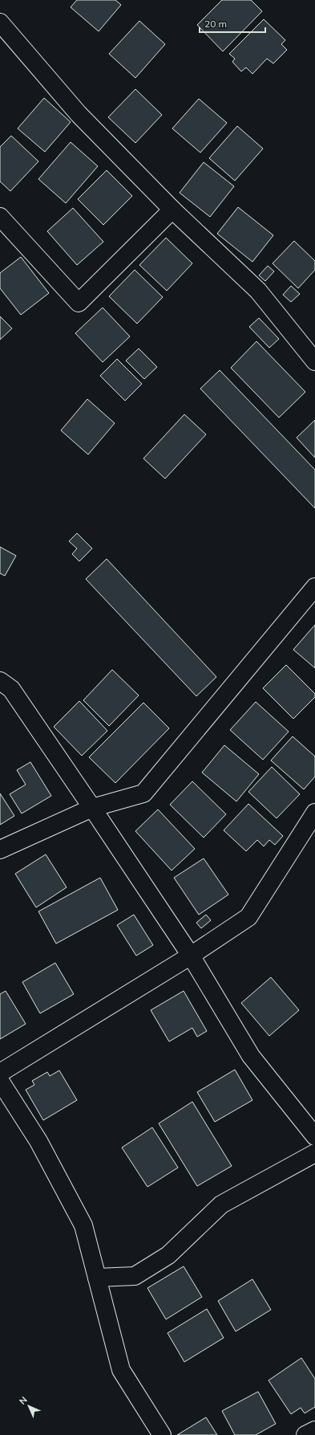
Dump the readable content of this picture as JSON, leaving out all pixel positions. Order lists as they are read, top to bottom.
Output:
{
  "scale_bar": "20 m",
  "north": "top left"
}
